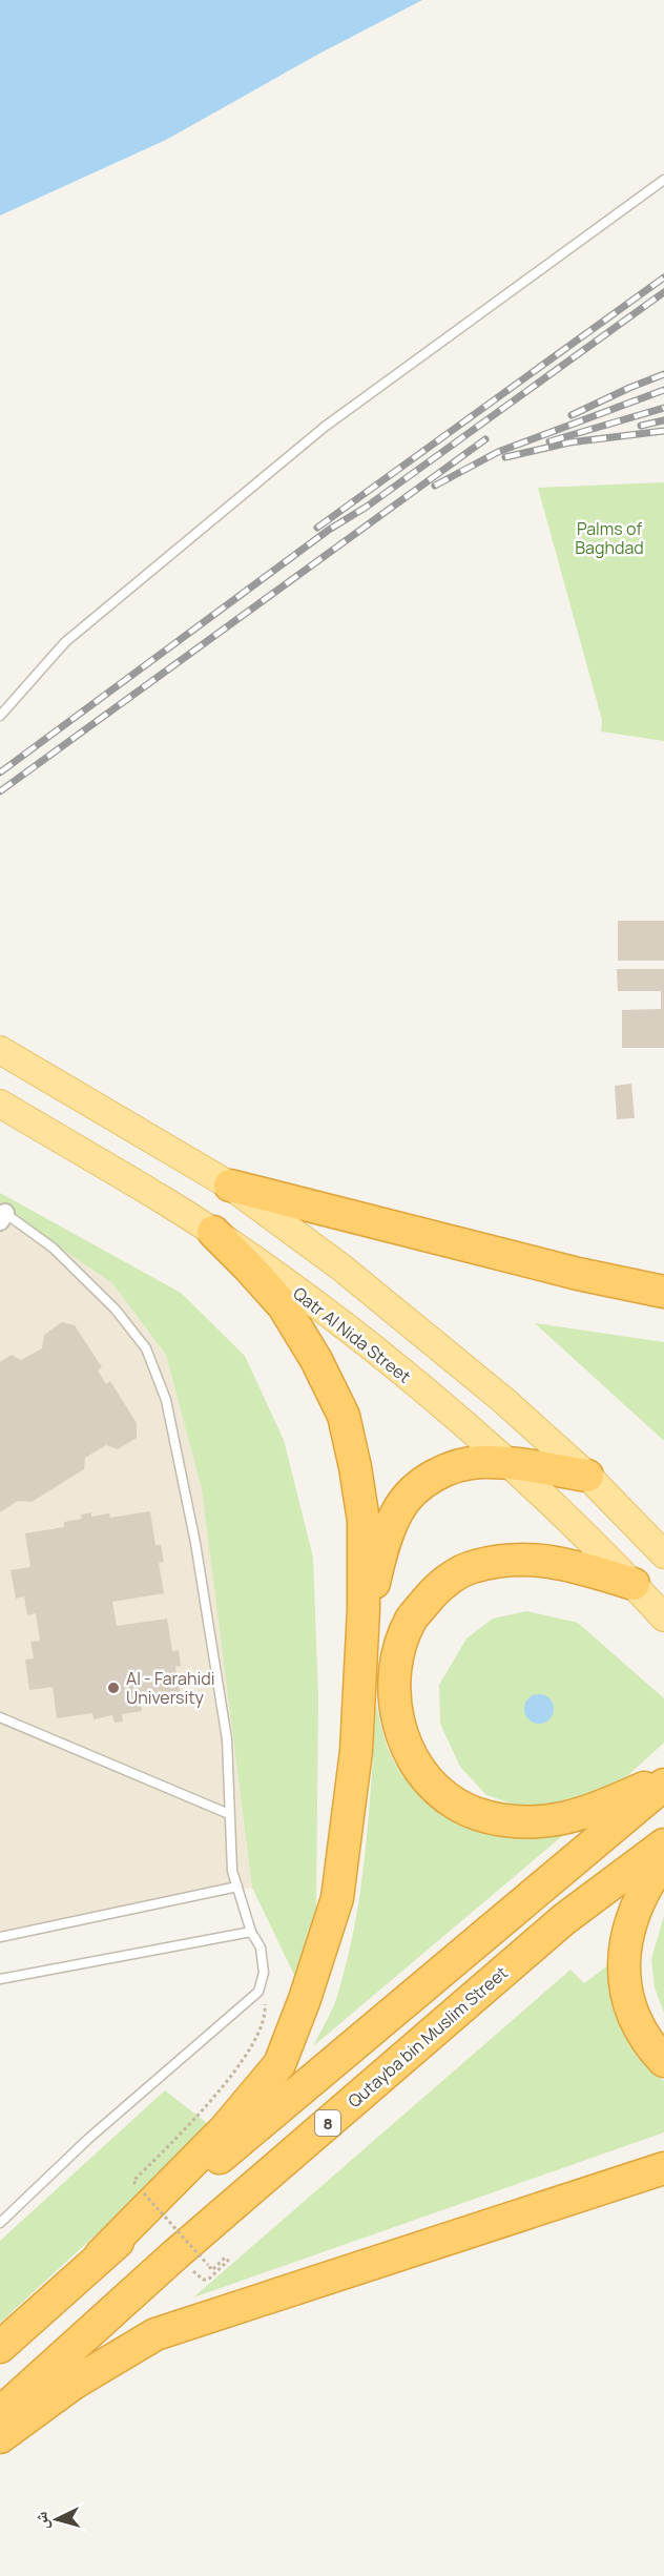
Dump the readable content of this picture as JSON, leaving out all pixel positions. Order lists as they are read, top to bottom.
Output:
{
  "streets": {
    "highway": ["Qutayba bin Muslim Street", "8"],
    "main road": ["Qatr Al Nida Street"]
  },
  "parks": ["Palms of Baghdad"],
  "places": ["Al - Farahidi University"],
  "north": "left"
}
